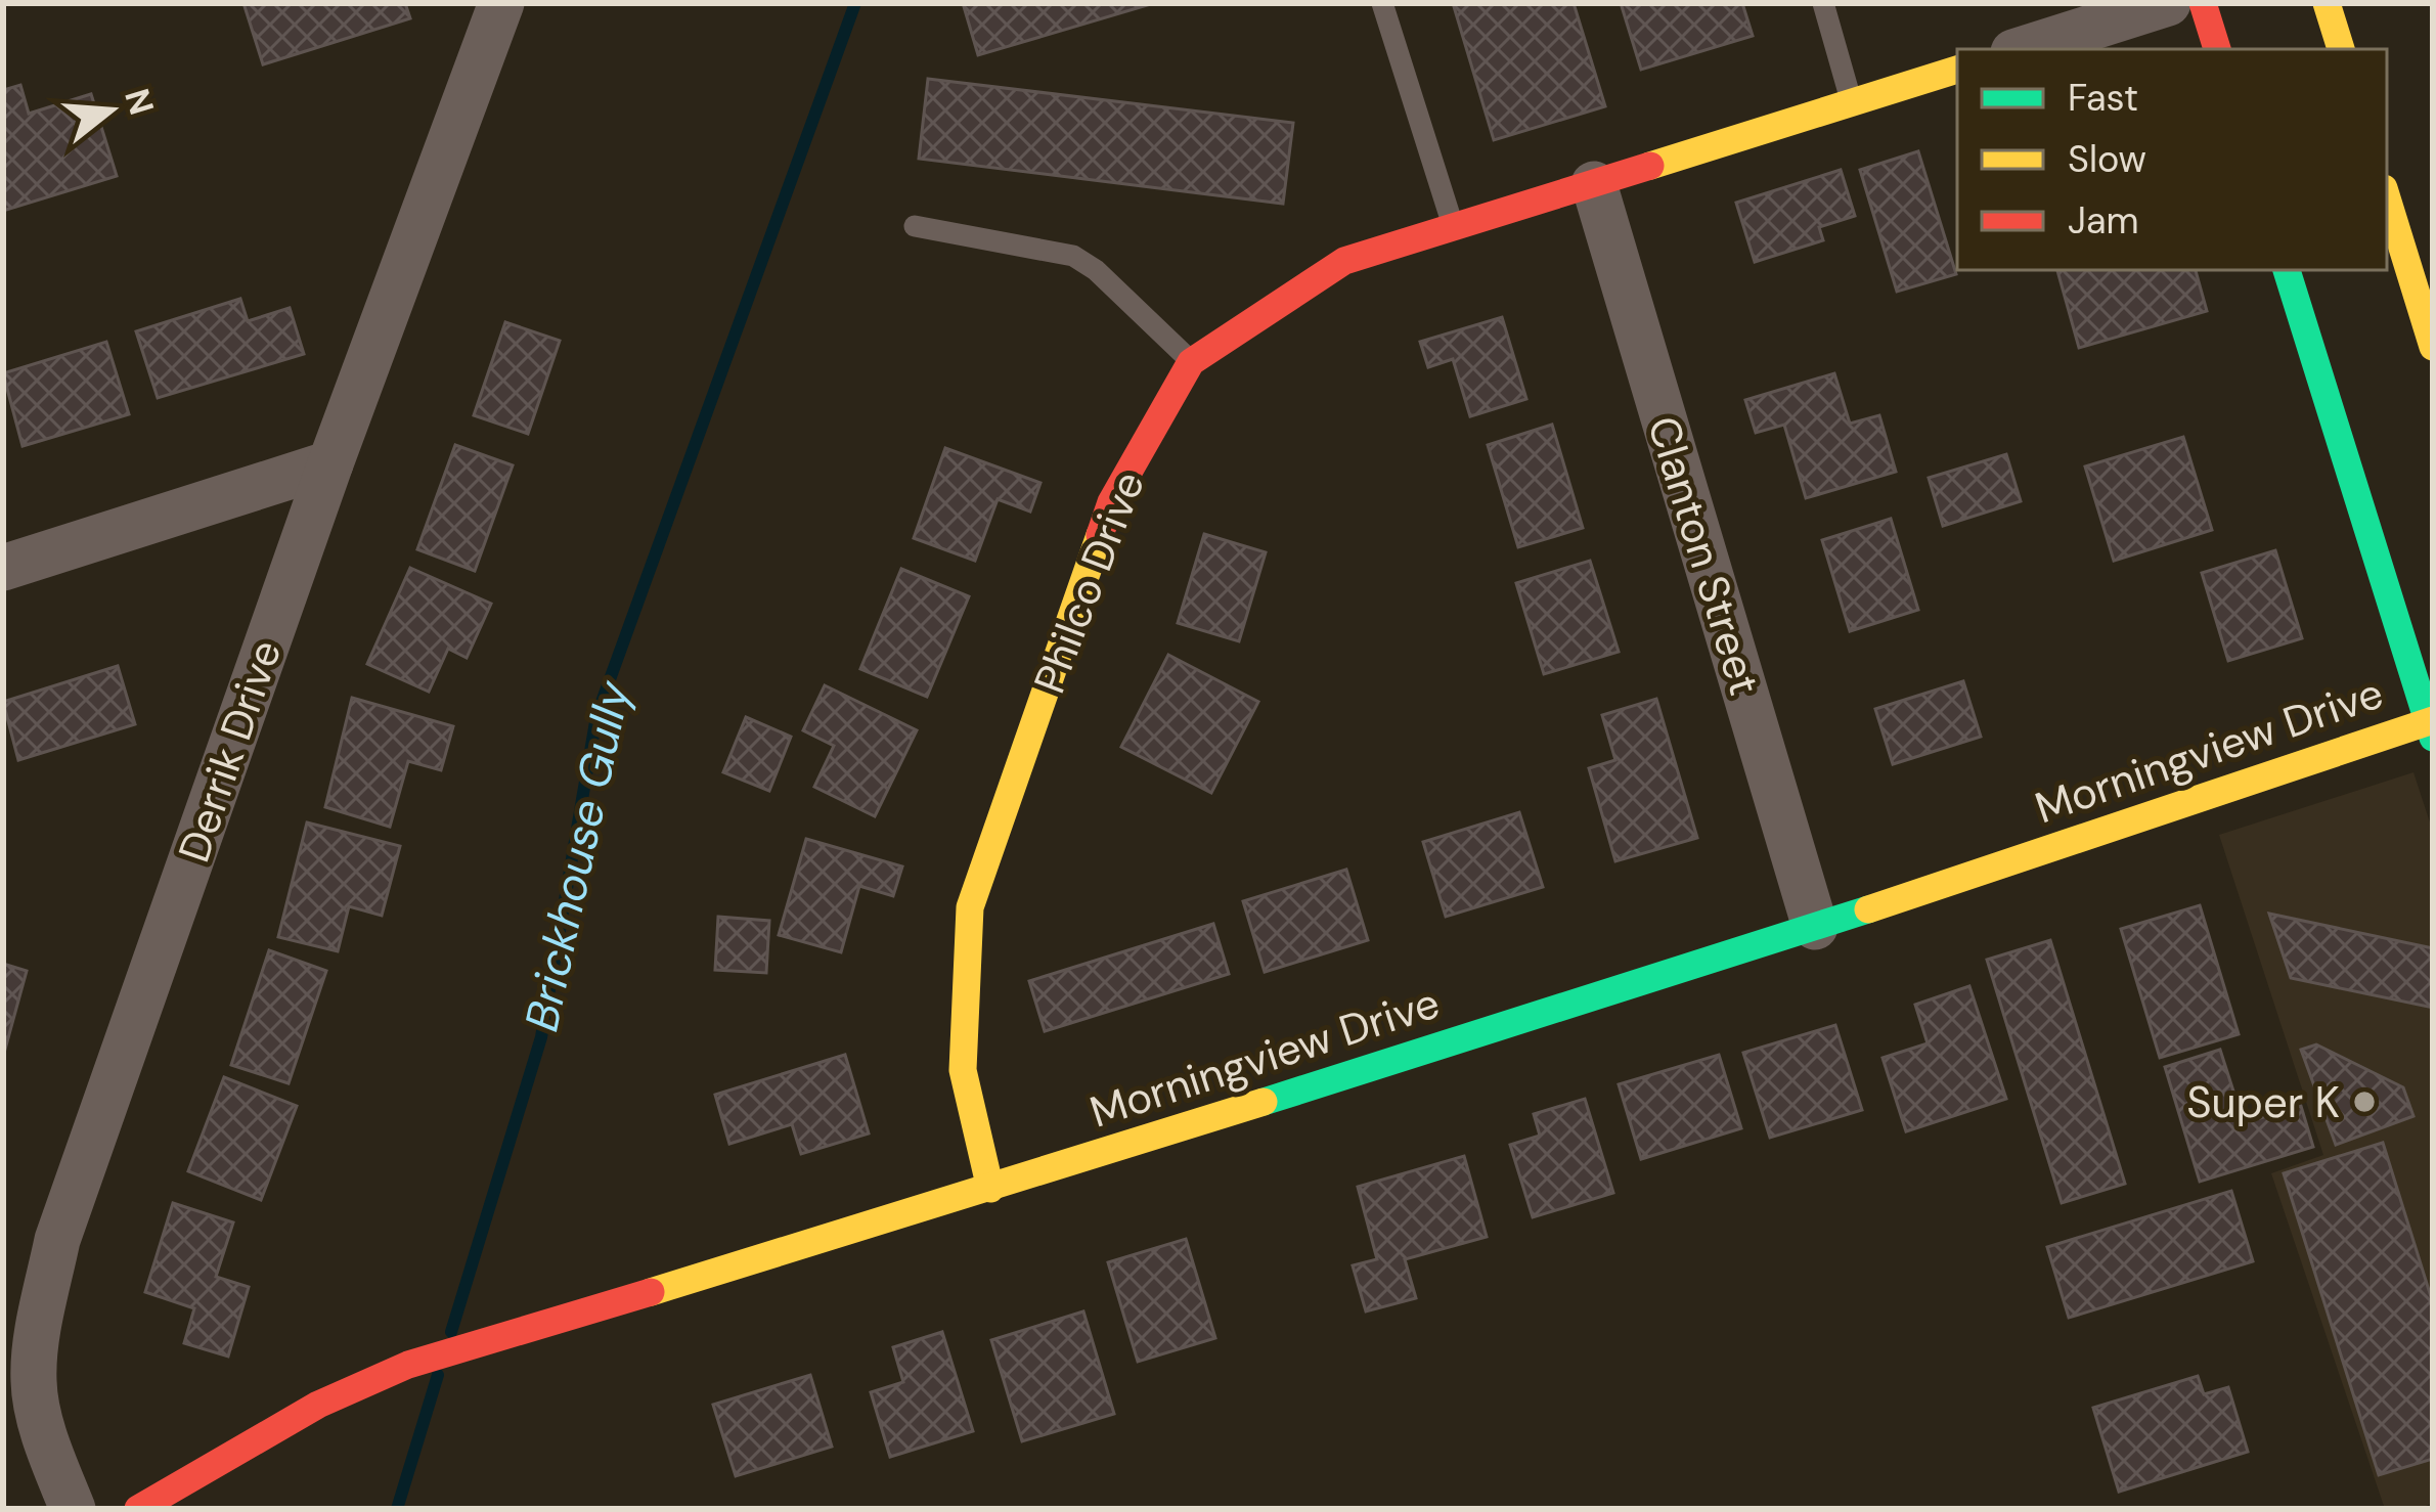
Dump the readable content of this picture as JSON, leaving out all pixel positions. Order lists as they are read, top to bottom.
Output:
{
  "streets": {
    "street": [
      "Clanton Street",
      "Philco Drive",
      "Morningview Drive",
      "Derrik Drive"
    ]
  },
  "crossings": [
    ["Clanton Street", "Philco Drive"],
    ["Clanton Street", "Morningview Drive"],
    ["Philco Drive", "Morningview Drive"]
  ],
  "water": ["Brickhouse Gully"],
  "places": ["Super K"],
  "legend": ["Fast", "Slow", "Jam"],
  "north": "right"
}
